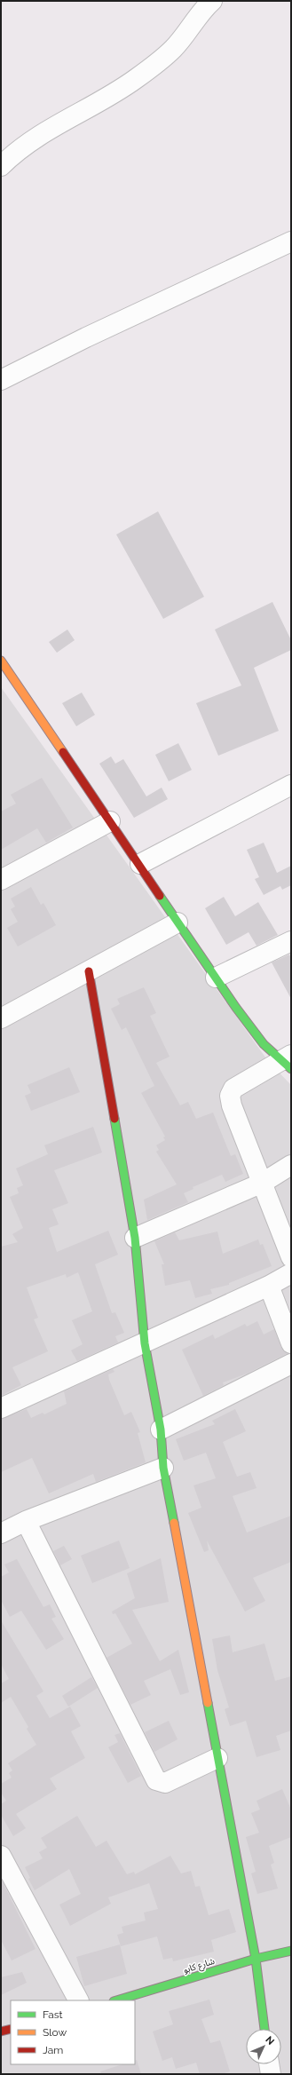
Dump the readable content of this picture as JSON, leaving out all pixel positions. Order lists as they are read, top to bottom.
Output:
{
  "streets": {
    "street": ["شارع كابو"]
  },
  "legend": ["Fast", "Slow", "Jam"],
  "north": "top right"
}
